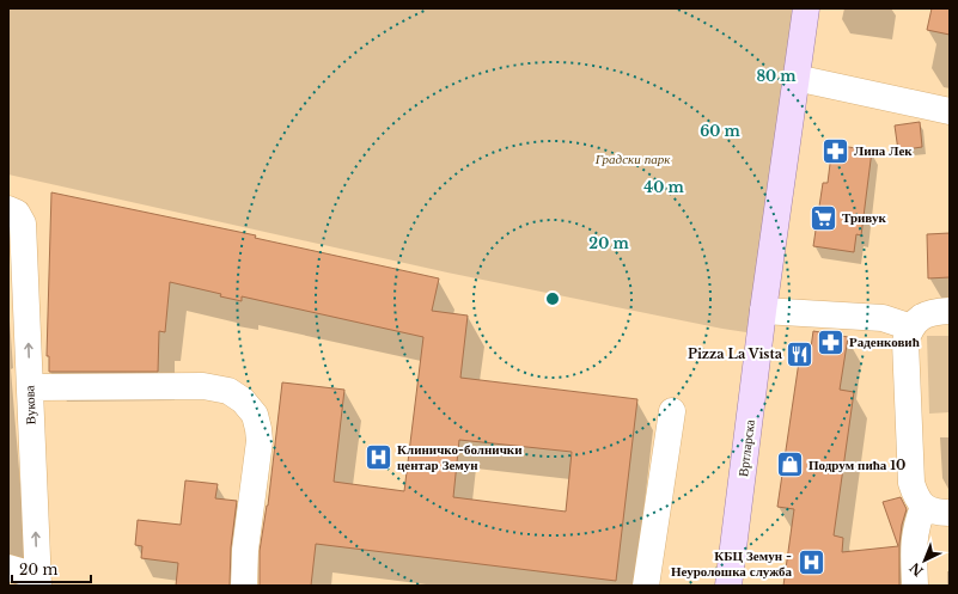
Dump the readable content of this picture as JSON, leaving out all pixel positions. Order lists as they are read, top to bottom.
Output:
{
  "streets": {
    "main road": ["Вртларска"],
    "street": ["Вукова"]
  },
  "one_way": ["Вукова"],
  "parks": ["Градски парк"],
  "places": {
    "pharmacy": ["Липа Лек", "Раденковић"],
    "supermarket": ["Тривук"],
    "restaurant": ["Pizza La Vista"],
    "hospital": ["Клиничко-болнички центар Земун", "КБЦ Земун - Неуролошка служба"],
    "shop": ["Подрум пића 10"]
  },
  "scale_bar": "20 m",
  "north": "bottom left",
  "rings": [
    "80 m",
    "60 m",
    "40 m",
    "20 m"
  ]
}
